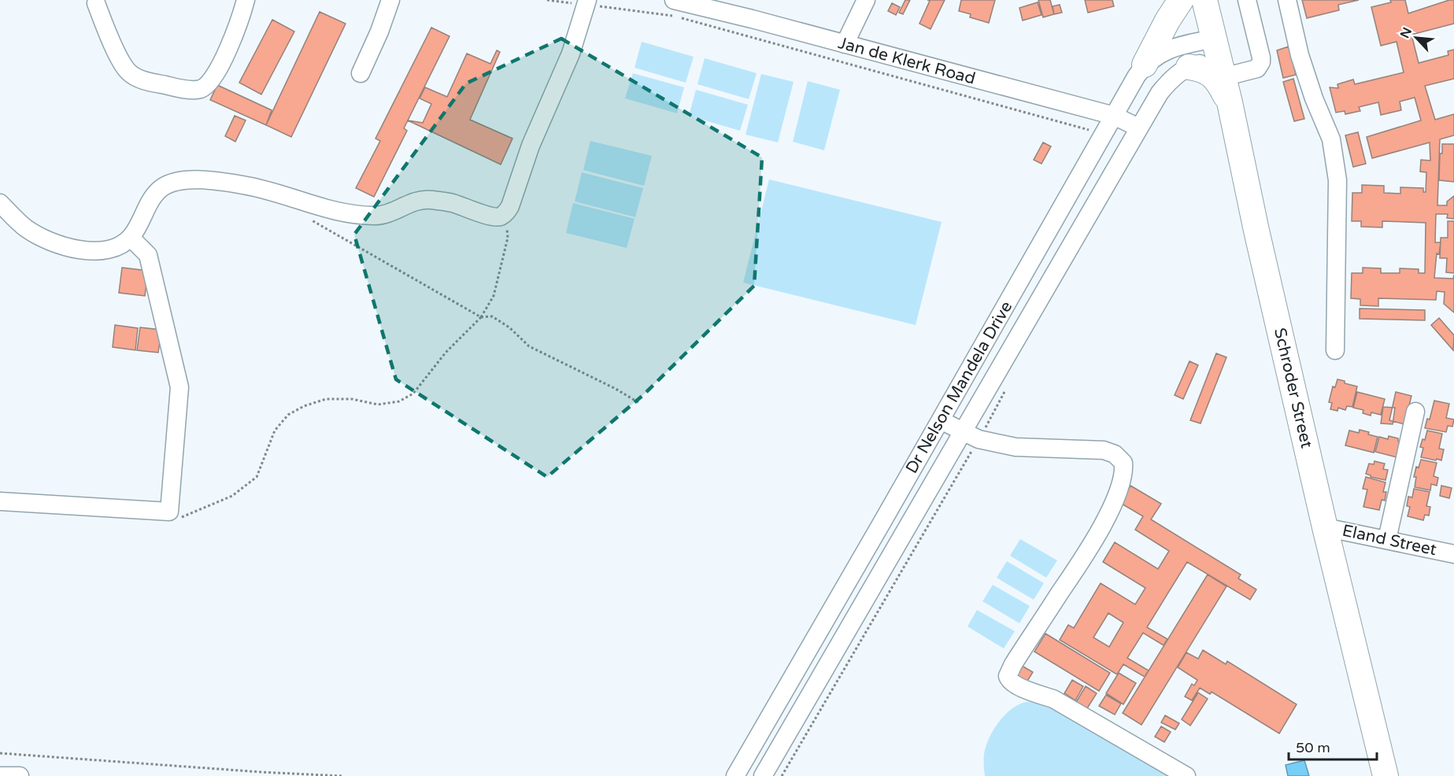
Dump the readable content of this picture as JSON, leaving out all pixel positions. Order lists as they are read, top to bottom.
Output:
{
  "streets": {
    "highway": ["Schroder Street"],
    "street": ["Jan de Klerk Road", "Dr Nelson Mandela Drive", "Eland Street"]
  },
  "crossings": [
    ["Jan de Klerk Road", "Dr Nelson Mandela Drive"],
    ["Dr Nelson Mandela Drive", "Schroder Street"],
    ["Schroder Street", "Eland Street"]
  ],
  "scale_bar": "50 m",
  "north": "top left"
}
